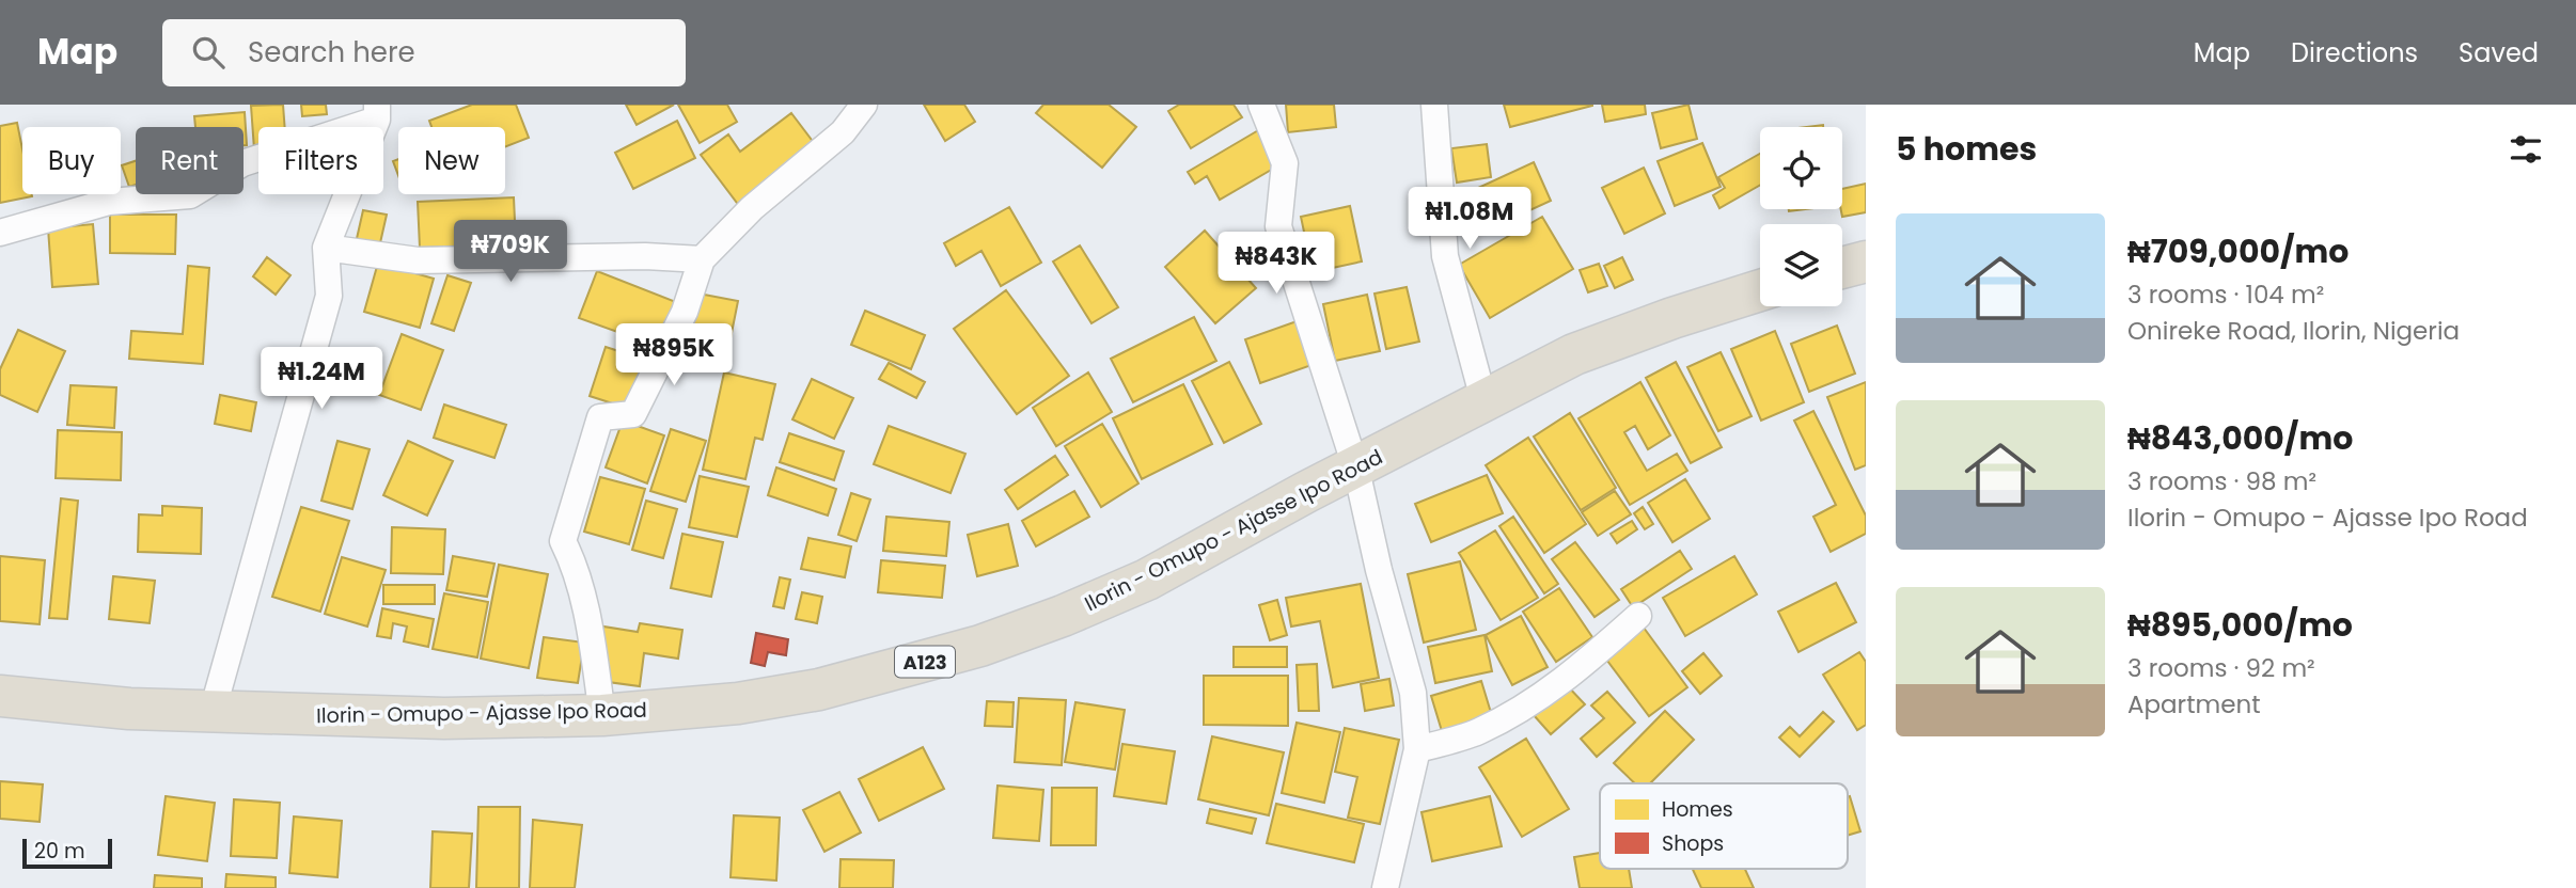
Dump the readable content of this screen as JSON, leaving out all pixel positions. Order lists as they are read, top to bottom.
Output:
{
  "streets": {
    "highway": ["Ilorin - Omupo - Ajasse Ipo Road", "A123"]
  },
  "legend": ["Homes", "Shops"],
  "scale_bar": "20 m",
  "page": {
    "header": "Map",
    "search": "Search here",
    "nav": ["Map", "Directions", "Saved"],
    "heading": "5 homes",
    "chip": [
      "Buy",
      "Rent",
      "Filters",
      "New"
    ],
    "price": [
      "₦1.08M",
      "₦709K",
      "₦843K",
      "₦895K",
      "₦1.24M"
    ],
    "list": [
      {
        "name": "₦709,000/mo",
        "note": "3 rooms · 104 m² · Onireke Road, Ilorin, Nigeria"
      },
      {
        "name": "₦843,000/mo",
        "note": "3 rooms · 98 m² · Ilorin - Omupo - Ajasse Ipo Road"
      },
      {
        "name": "₦895,000/mo",
        "note": "3 rooms · 92 m² · Apartment"
      }
    ],
    "scale": "20 m"
  }
}
